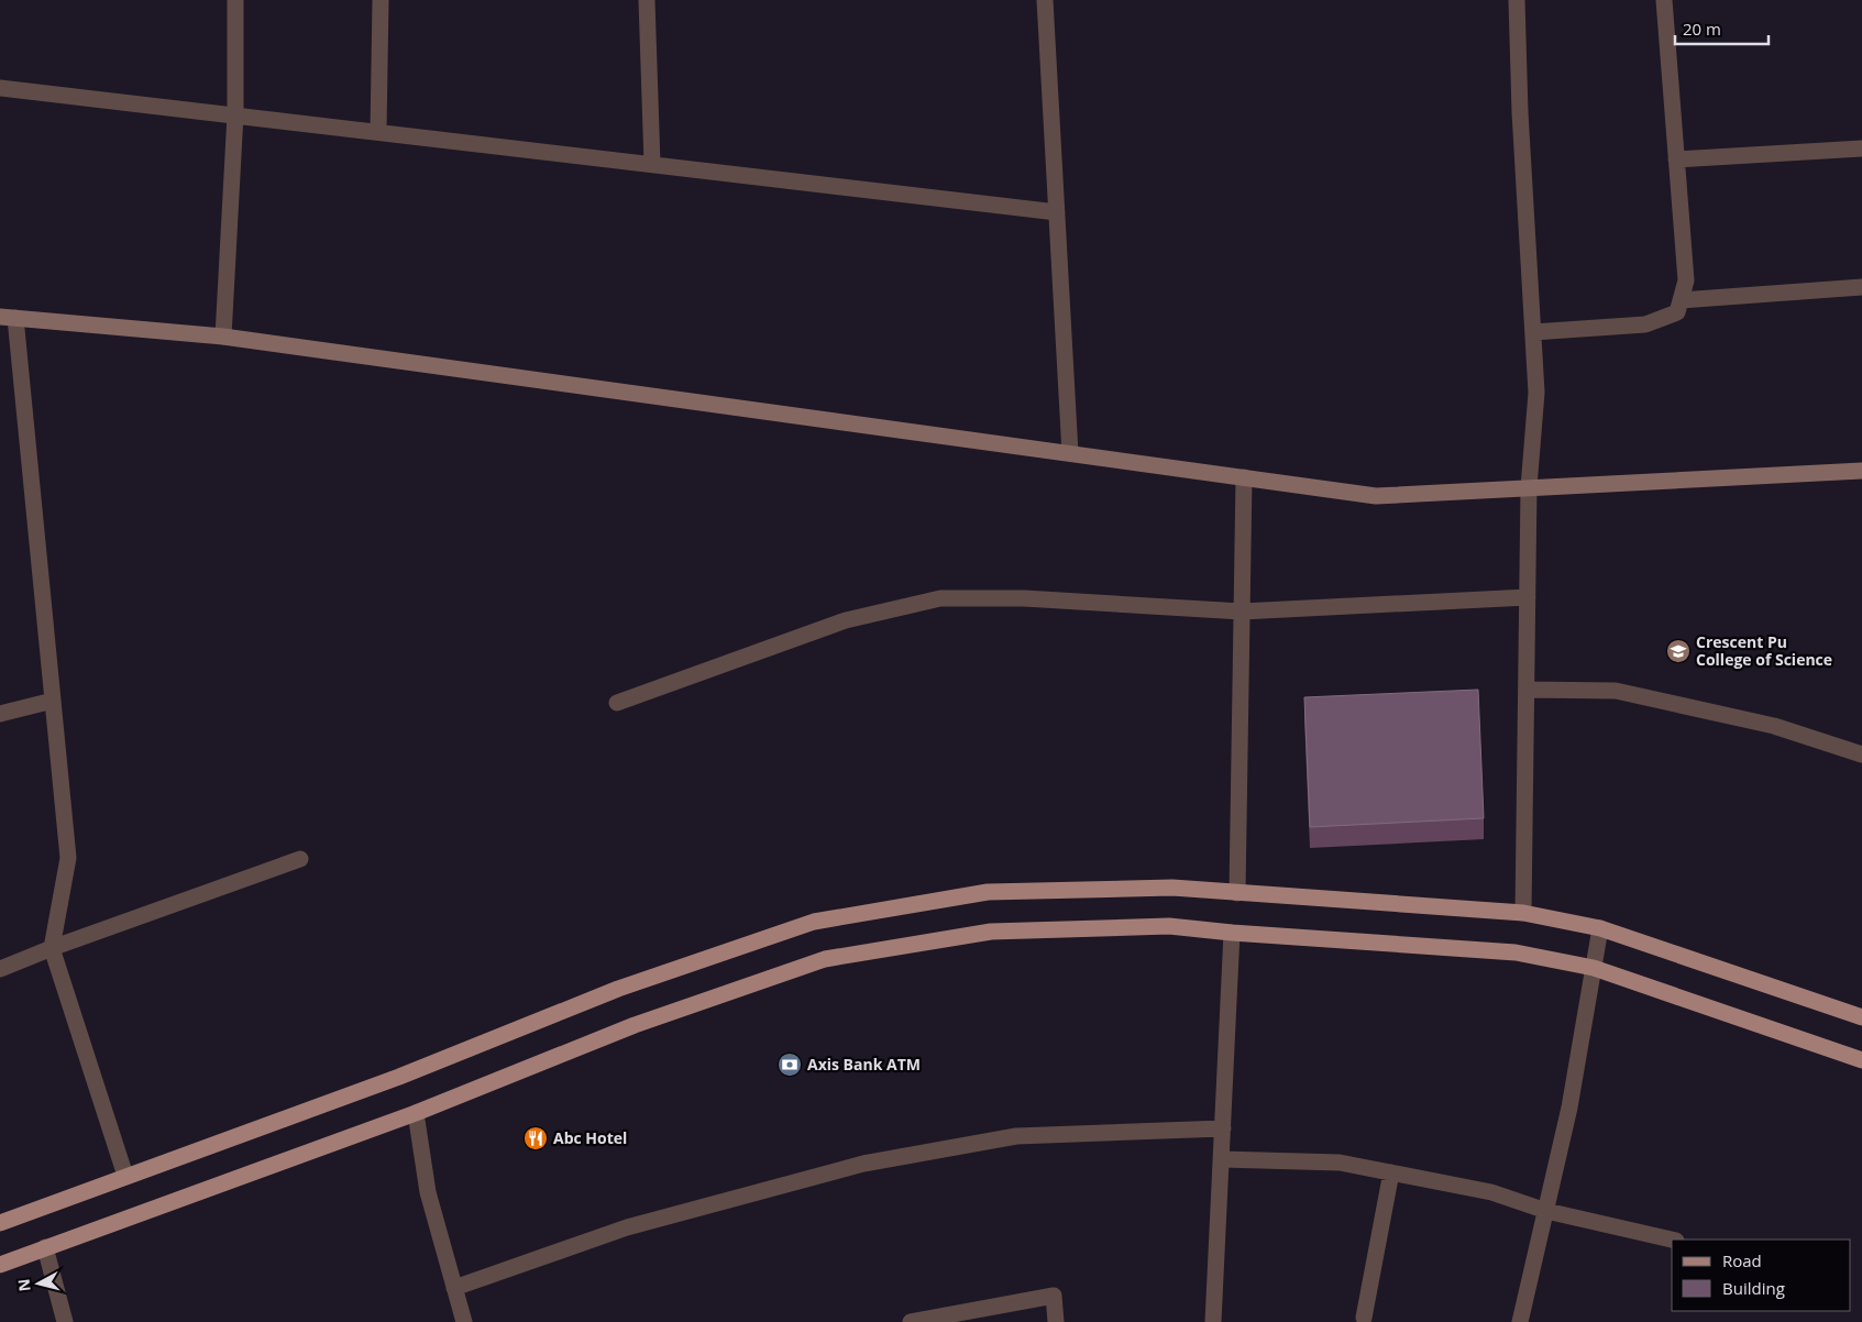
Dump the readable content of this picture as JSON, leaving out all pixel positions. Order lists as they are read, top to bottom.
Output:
{
  "places": {
    "school or university": ["Crescent Pu College of Science"],
    "bank": ["Axis Bank ATM"],
    "restaurant": ["Abc Hotel"]
  },
  "legend": ["Road", "Building"],
  "scale_bar": "20 m",
  "north": "left"
}
